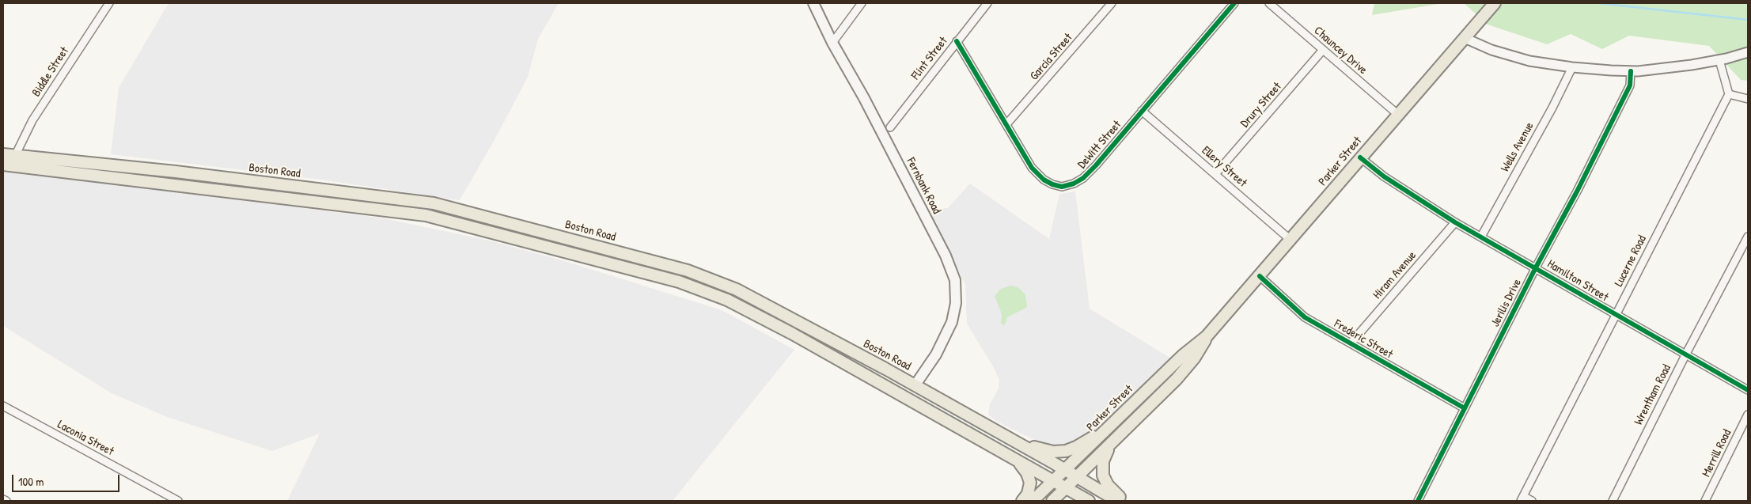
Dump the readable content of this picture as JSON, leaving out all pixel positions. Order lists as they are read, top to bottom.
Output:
{
  "streets": {
    "main road": ["Parker Street", "Boston Road", "Fernbank Road"],
    "street": [
      "Chauncey Drive",
      "Garcia Street",
      "Flint Street",
      "Biddle Street",
      "Drury Street",
      "DeWitt Street",
      "Wells Avenue",
      "Ellery Street",
      "Lucerne Road",
      "Hiram Avenue",
      "Hamilton Street",
      "Jerilis Drive",
      "Frederic Street",
      "Wrentham Road",
      "Laconia Street",
      "Merrill Road"
    ]
  },
  "crossings": [
    ["Chauncey Drive", "Drury Street"],
    ["Chauncey Drive", "Parker Street"],
    ["Garcia Street", "DeWitt Street"],
    ["Flint Street", "DeWitt Street"],
    ["Biddle Street", "Boston Road"],
    ["Drury Street", "Ellery Street"],
    ["DeWitt Street", "Ellery Street"],
    ["Wells Avenue", "Hamilton Street"],
    ["Parker Street", "Ellery Street"],
    ["Parker Street", "Boston Road"],
    ["Parker Street", "Hamilton Street"],
    ["Parker Street", "Frederic Street"],
    ["Boston Road", "Fernbank Road"],
    ["Lucerne Road", "Hamilton Street"],
    ["Hiram Avenue", "Hamilton Street"],
    ["Hiram Avenue", "Frederic Street"],
    ["Hamilton Street", "Jerilis Drive"],
    ["Hamilton Street", "Wrentham Road"],
    ["Jerilis Drive", "Frederic Street"]
  ],
  "scale_bar": "100 m"
}
